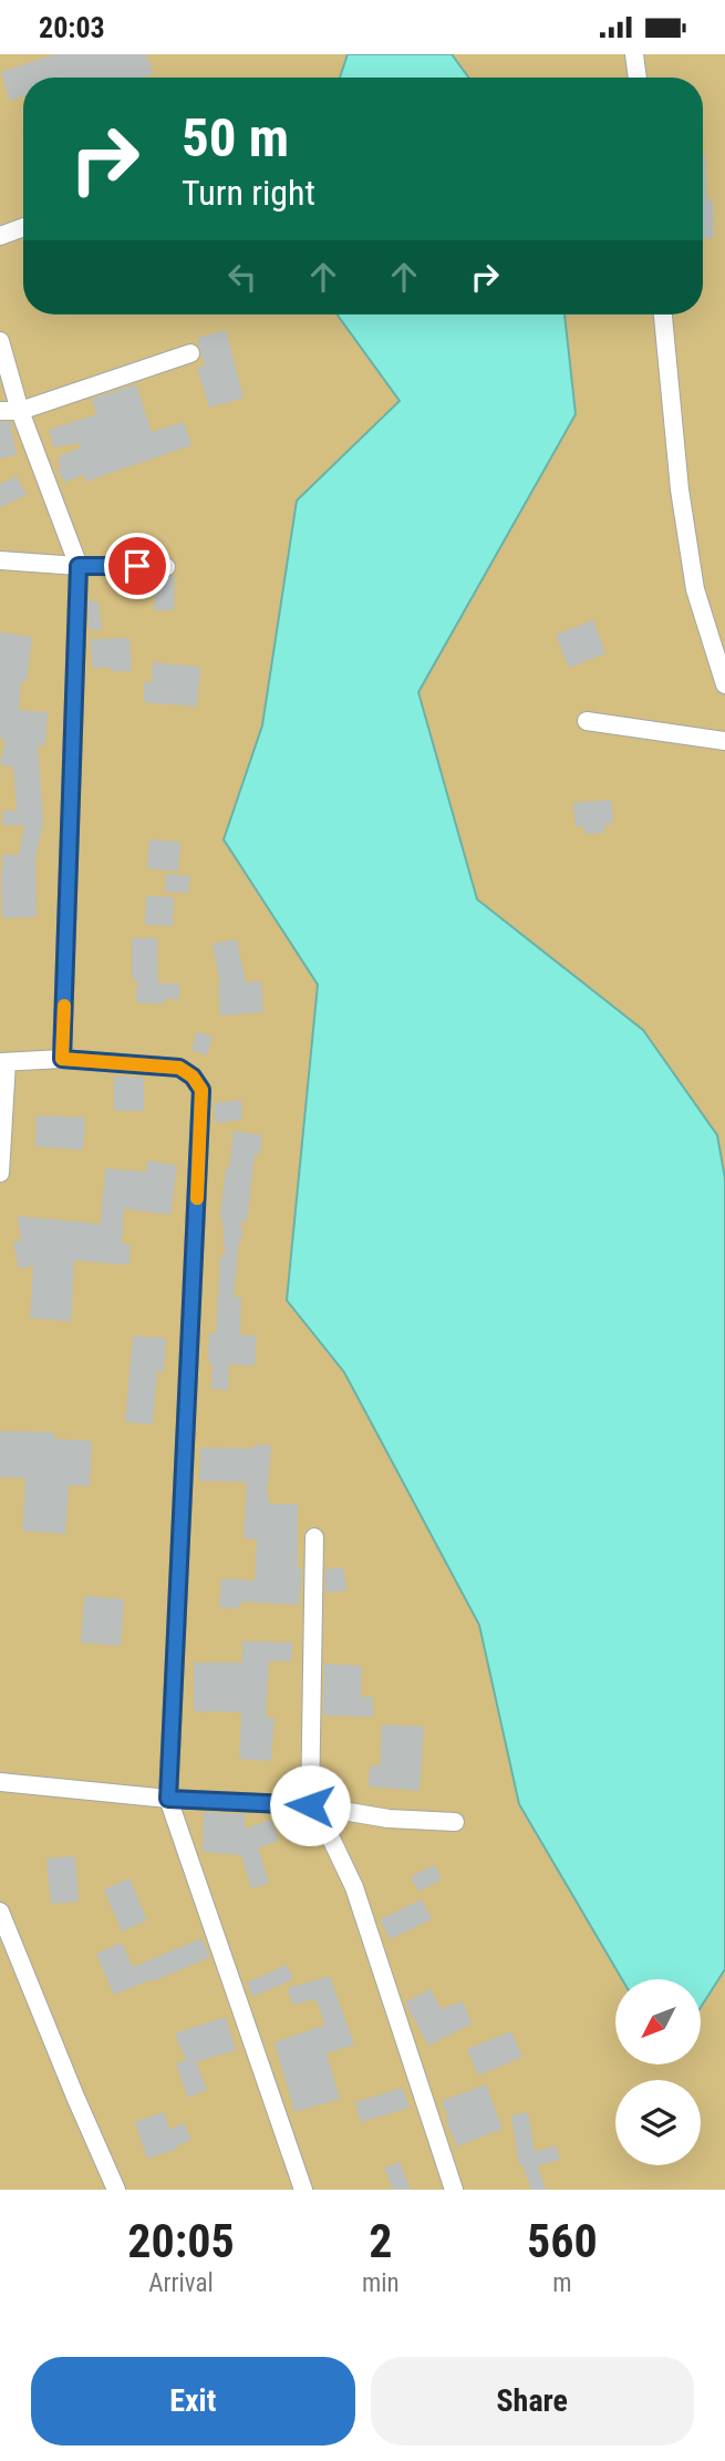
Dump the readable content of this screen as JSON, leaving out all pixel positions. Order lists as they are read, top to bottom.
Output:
{
  "north": "bottom left",
  "page": {
    "status": "20:03",
    "turn": ["50 m", "Turn right"],
    "eta": [
      "20:05",
      "Arrival",
      "2",
      "min",
      "560",
      "m"
    ],
    "buttons": ["Exit", "Share"]
  }
}
